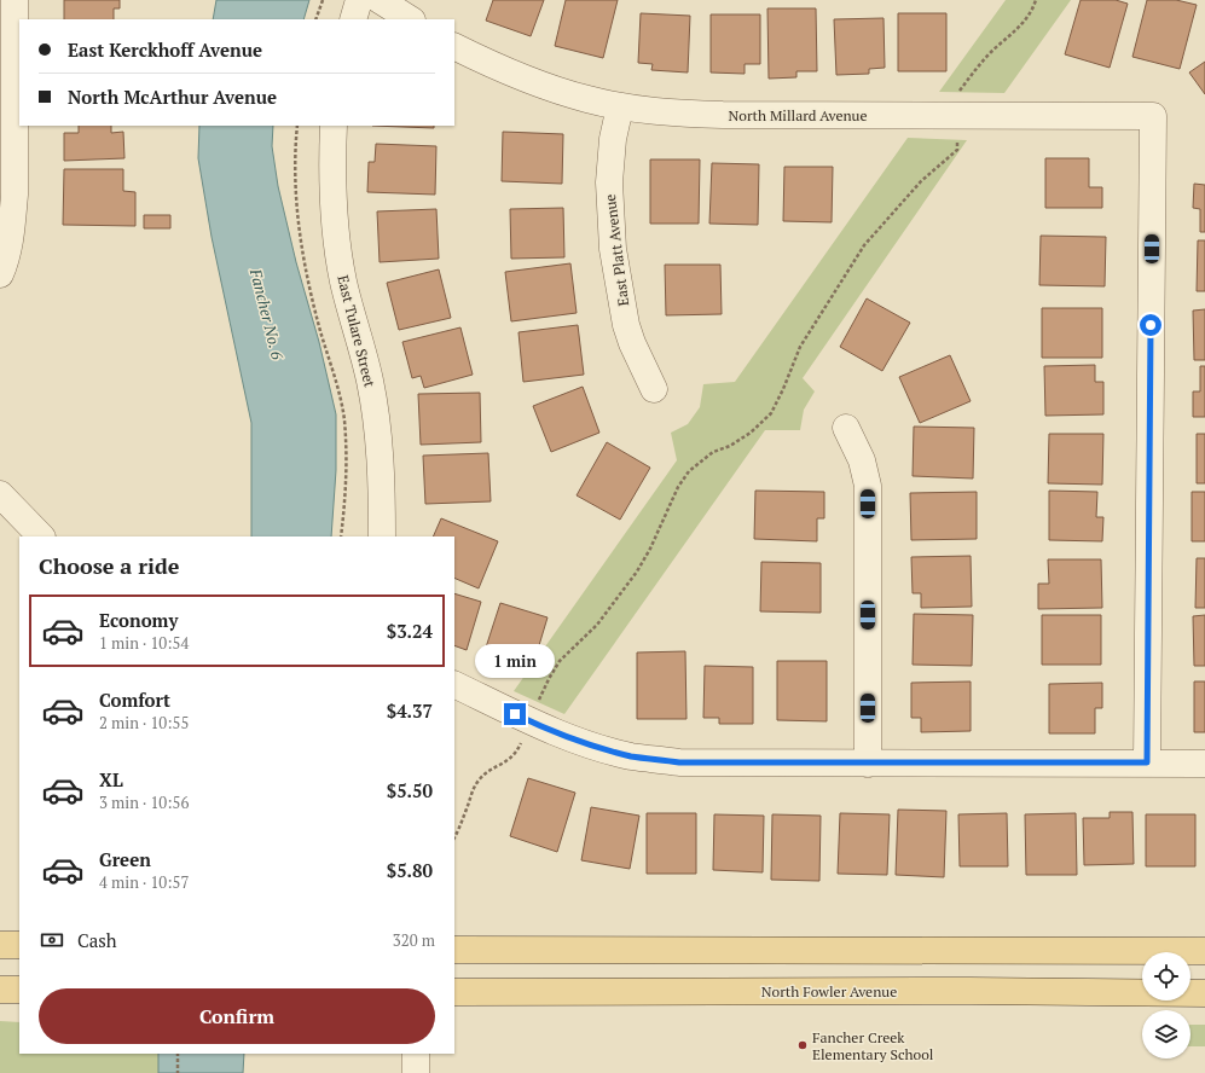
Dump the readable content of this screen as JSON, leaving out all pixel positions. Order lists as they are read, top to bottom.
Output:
{
  "streets": {
    "main road": ["North Fowler Avenue"],
    "street": ["North Millard Avenue", "East Platt Avenue", "East Tulare Street"]
  },
  "crossings": [
    ["North Millard Avenue", "East Platt Avenue"]
  ],
  "water": ["Fancher No. 6"],
  "places": ["Fancher Creek Elementary School"],
  "page": {
    "banner": ["East Kerckhoff Avenue", "North McArthur Avenue"],
    "heading": "Choose a ride",
    "list": [
      {
        "name": "Economy",
        "note": "1 min · 10:54",
        "value": "$3.24"
      },
      {
        "name": "Comfort",
        "note": "2 min · 10:55",
        "value": "$4.37"
      },
      {
        "name": "XL",
        "note": "3 min · 10:56",
        "value": "$5.50"
      },
      {
        "name": "Green",
        "note": "4 min · 10:57",
        "value": "$5.80"
      }
    ],
    "bubble": "1 min",
    "pay": ["Cash", "320 m"],
    "buttons": "Confirm"
  }
}
